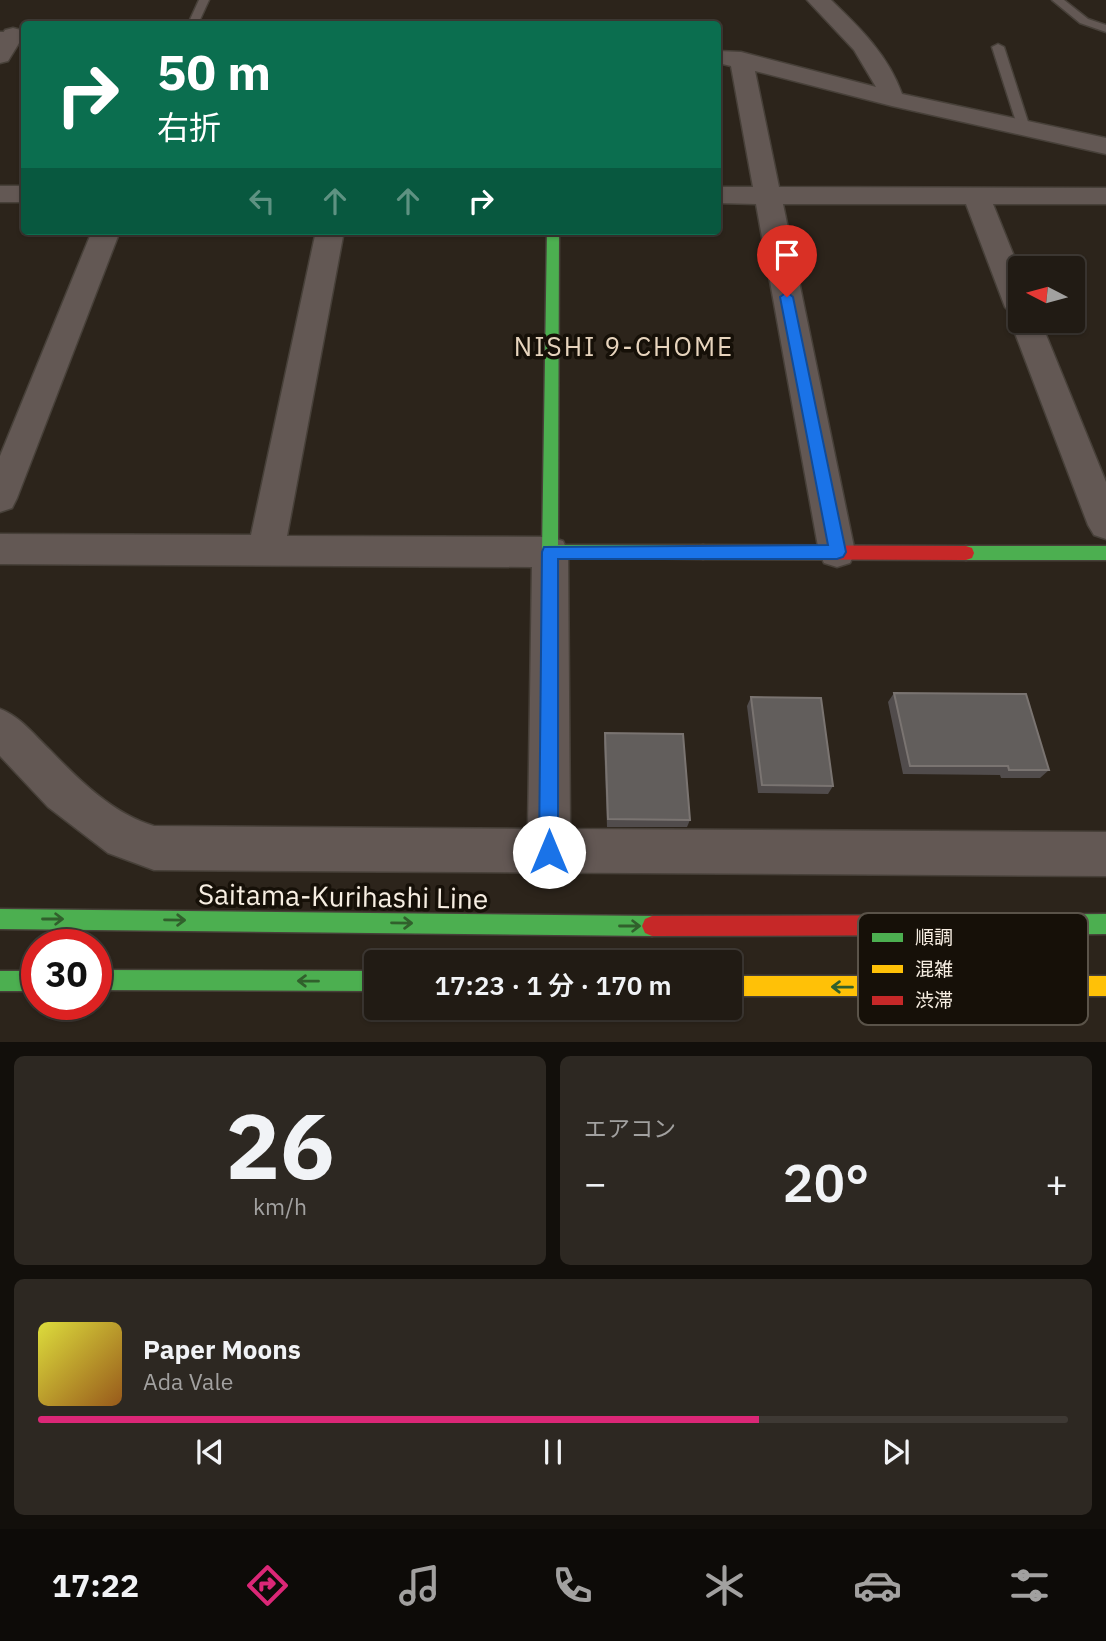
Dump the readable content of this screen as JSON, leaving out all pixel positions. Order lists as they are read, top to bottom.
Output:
{
  "streets": {
    "main road": ["Saitama-Kurihashi Line"]
  },
  "districts": ["NISHI 9-CHOME"],
  "legend": ["順調", "混雑", "渋滞"],
  "north": "left",
  "page": {
    "turn": ["50 m", "右折"],
    "limit": "30",
    "trip": "17:23 · 1 分 · 170 m",
    "tile": [
      ["26", "km/h"],
      "エアコン"
    ],
    "heat": ["−", "20°", "+"],
    "song": ["Paper Moons", "Ada Vale"],
    "tabs": "17:22"
  }
}
